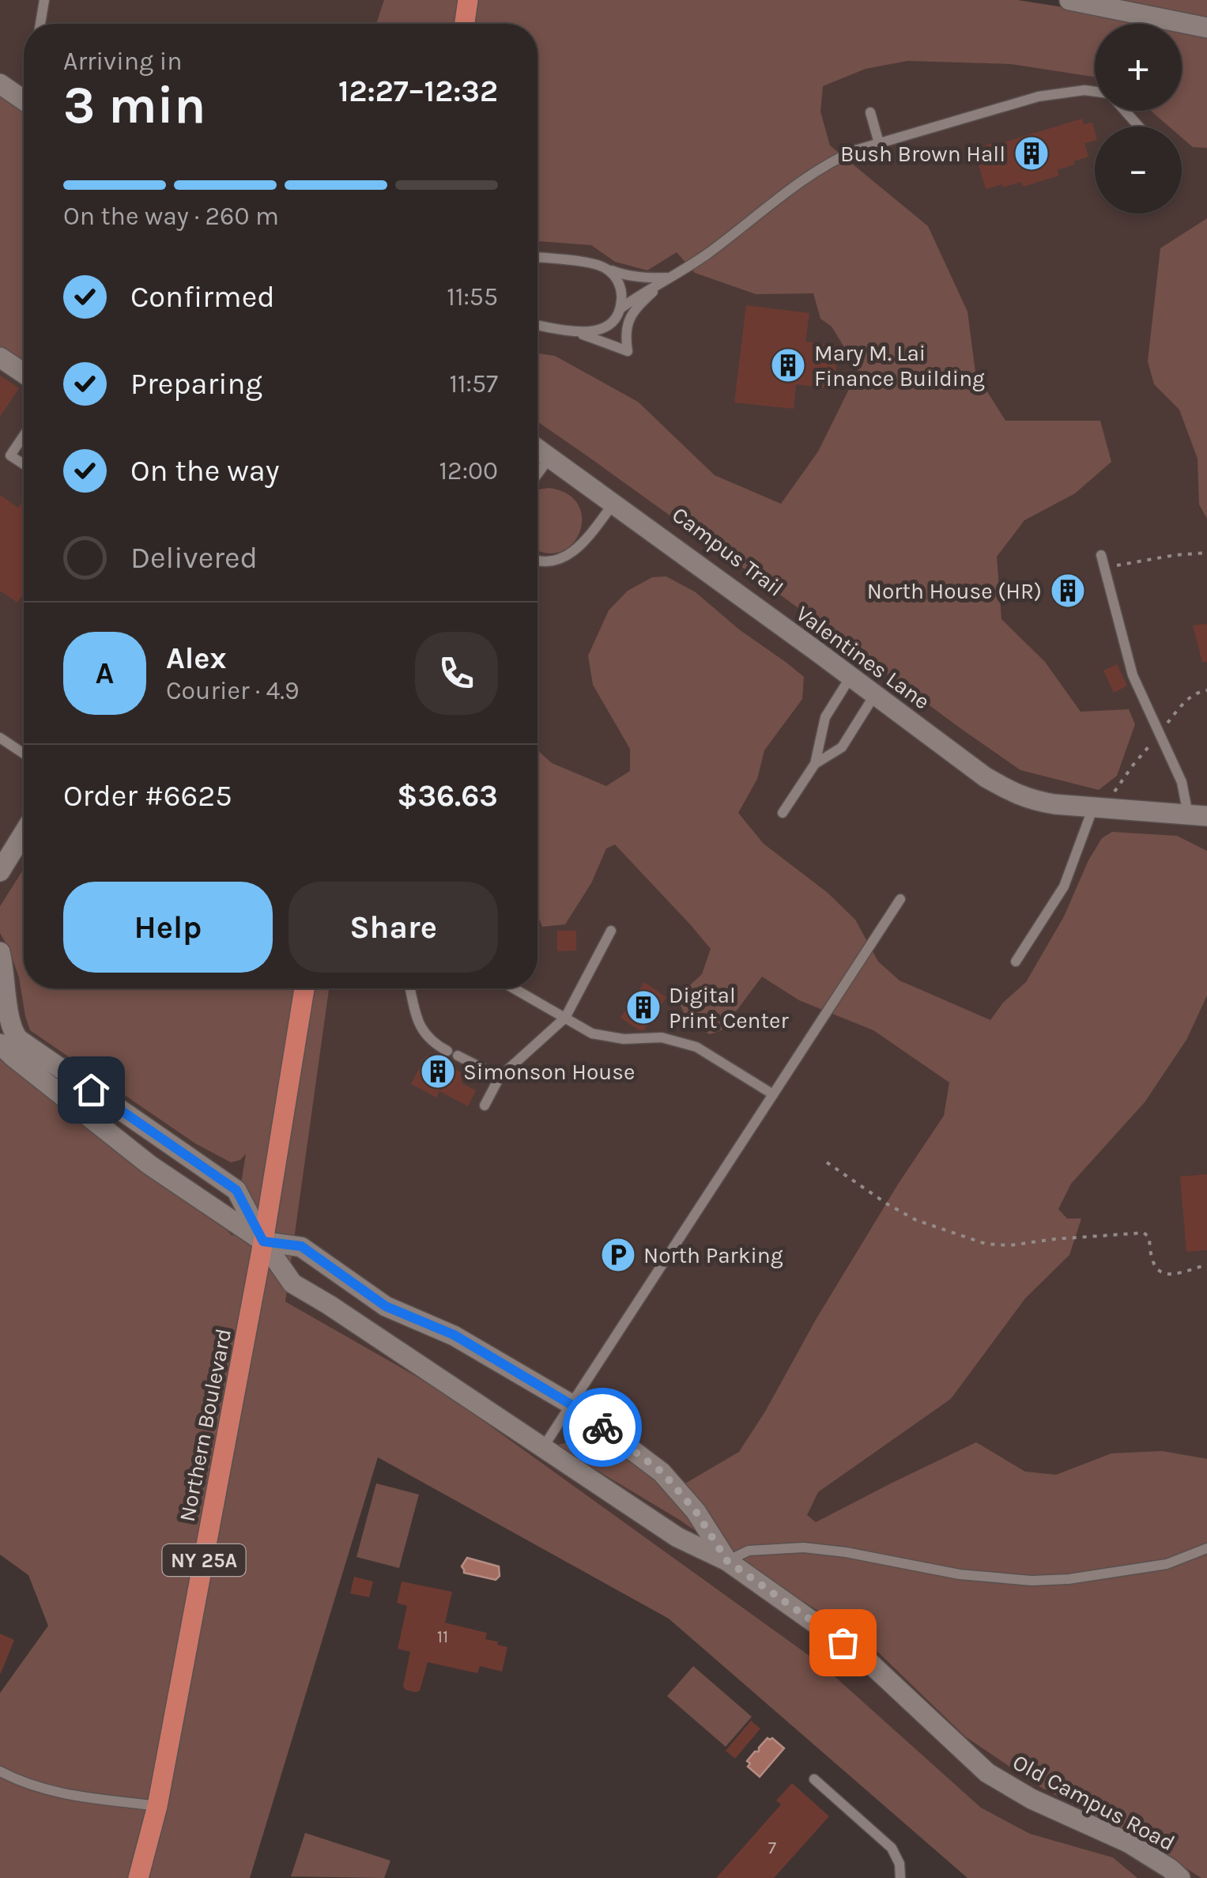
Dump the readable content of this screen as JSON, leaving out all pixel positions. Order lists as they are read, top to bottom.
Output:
{
  "streets": {
    "main road": ["Northern Boulevard", "NY 25A"],
    "street": ["Valentines Lane", "Old Campus Road"]
  },
  "crossings": [
    ["Northern Boulevard", "Old Campus Road"]
  ],
  "places": {
    "building": [
      "Bush Brown Hall",
      "Mary M. Lai Finance Building",
      "North House (HR)",
      "Digital Print Center",
      "Simonson House"
    ],
    "parking": ["North Parking"]
  },
  "house_numbers": ["11", "7"],
  "page": {
    "map_buttons": ["+", "−"],
    "heading": ["3 min", "Arriving in", "12:27–12:32"],
    "panel": [
      "Alex",
      "Courier · 4.9",
      "Order #6625",
      "$36.63"
    ],
    "bar": "On the way · 260 m",
    "list": [
      ["Confirmed", "11:55"],
      ["Preparing", "11:57"],
      ["On the way", "12:00"],
      "Delivered"
    ],
    "round": "A",
    "buttons": ["Help", "Share"]
  }
}
